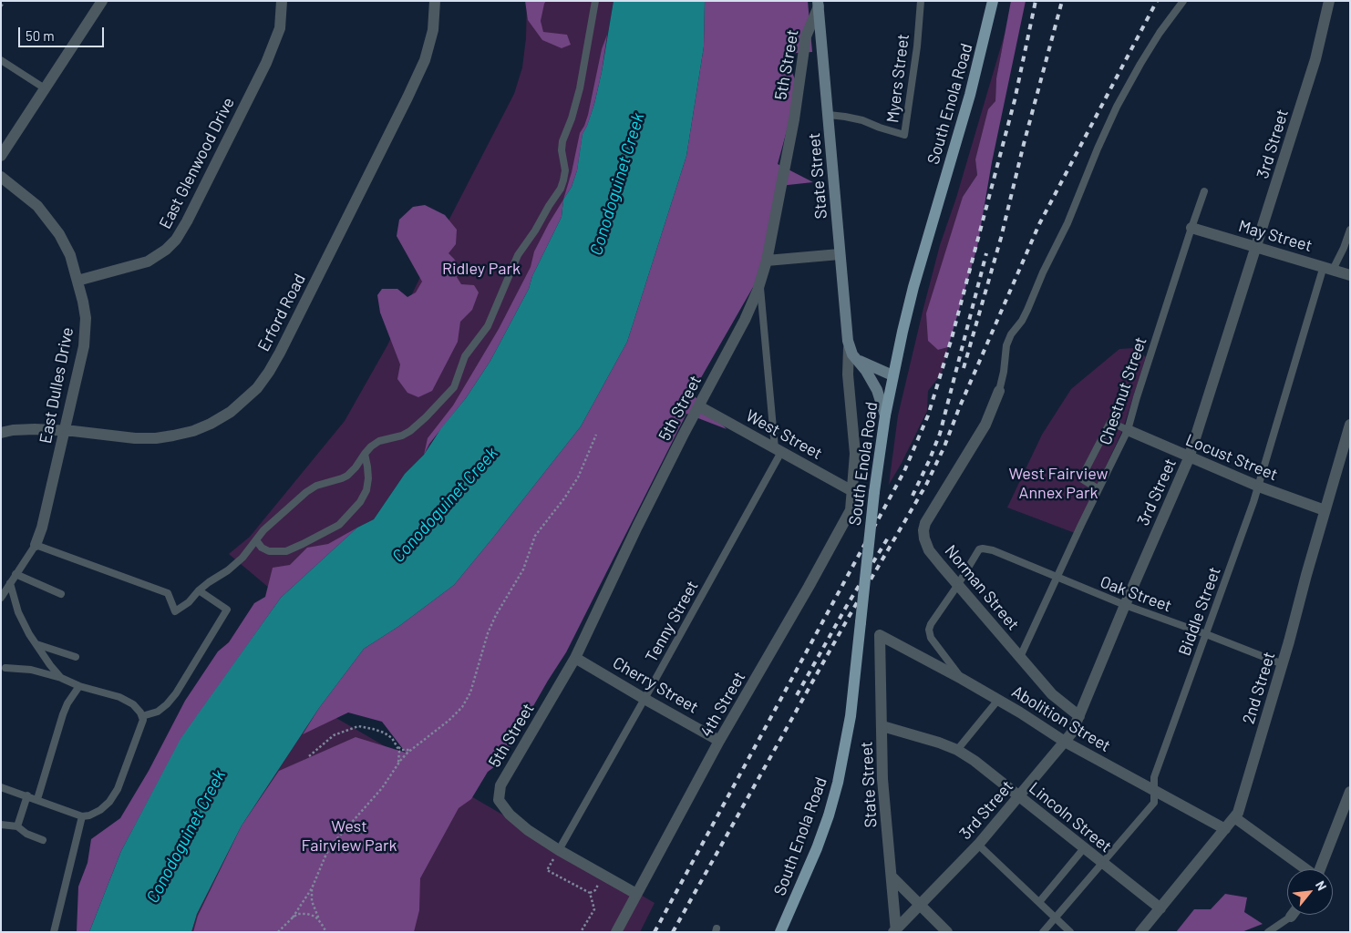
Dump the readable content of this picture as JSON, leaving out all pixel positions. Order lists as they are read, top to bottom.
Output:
{
  "streets": {
    "main road": ["South Enola Road", "State Street"],
    "street": [
      "5th Street",
      "3rd Street",
      "East Glenwood Drive",
      "May Street",
      "Erford Road",
      "East Dulles Drive",
      "West Street",
      "Locust Street",
      "Norman Street",
      "Cherry Street",
      "2nd Street",
      "4th Street",
      "Abolition Street",
      "Lincoln Street"
    ],
    "lane": [
      "Myers Street",
      "Chestnut Street",
      "Oak Street",
      "Biddle Street",
      "Tenny Street"
    ]
  },
  "crossings": [
    ["5th Street", "State Street"],
    ["5th Street", "West Street"],
    ["5th Street", "Tenny Street"],
    ["5th Street", "Cherry Street"],
    ["Myers Street", "State Street"],
    ["South Enola Road", "State Street"],
    ["3rd Street", "State Street"],
    ["3rd Street", "May Street"],
    ["3rd Street", "Locust Street"],
    ["3rd Street", "Norman Street"],
    ["3rd Street", "Oak Street"],
    ["3rd Street", "Abolition Street"],
    ["3rd Street", "Lincoln Street"],
    ["East Glenwood Drive", "East Dulles Drive"],
    ["State Street", "West Street"],
    ["State Street", "4th Street"],
    ["State Street", "Abolition Street"],
    ["State Street", "Lincoln Street"],
    ["May Street", "Chestnut Street"],
    ["May Street", "Biddle Street"],
    ["Erford Road", "East Dulles Drive"],
    ["Chestnut Street", "Locust Street"],
    ["Chestnut Street", "Norman Street"],
    ["Chestnut Street", "Oak Street"],
    ["West Street", "Tenny Street"],
    ["West Street", "4th Street"],
    ["Locust Street", "Biddle Street"],
    ["Locust Street", "2nd Street"],
    ["Norman Street", "Oak Street"],
    ["Oak Street", "Biddle Street"],
    ["Oak Street", "2nd Street"],
    ["Biddle Street", "Abolition Street"],
    ["Biddle Street", "Lincoln Street"],
    ["Tenny Street", "Cherry Street"],
    ["Cherry Street", "4th Street"],
    ["2nd Street", "Abolition Street"],
    ["2nd Street", "Lincoln Street"]
  ],
  "water": ["Conodoguinet Creek"],
  "parks": ["Ridley Park", "West Fairview Annex Park", "West Fairview Park"],
  "scale_bar": "50 m",
  "north": "top right"
}
